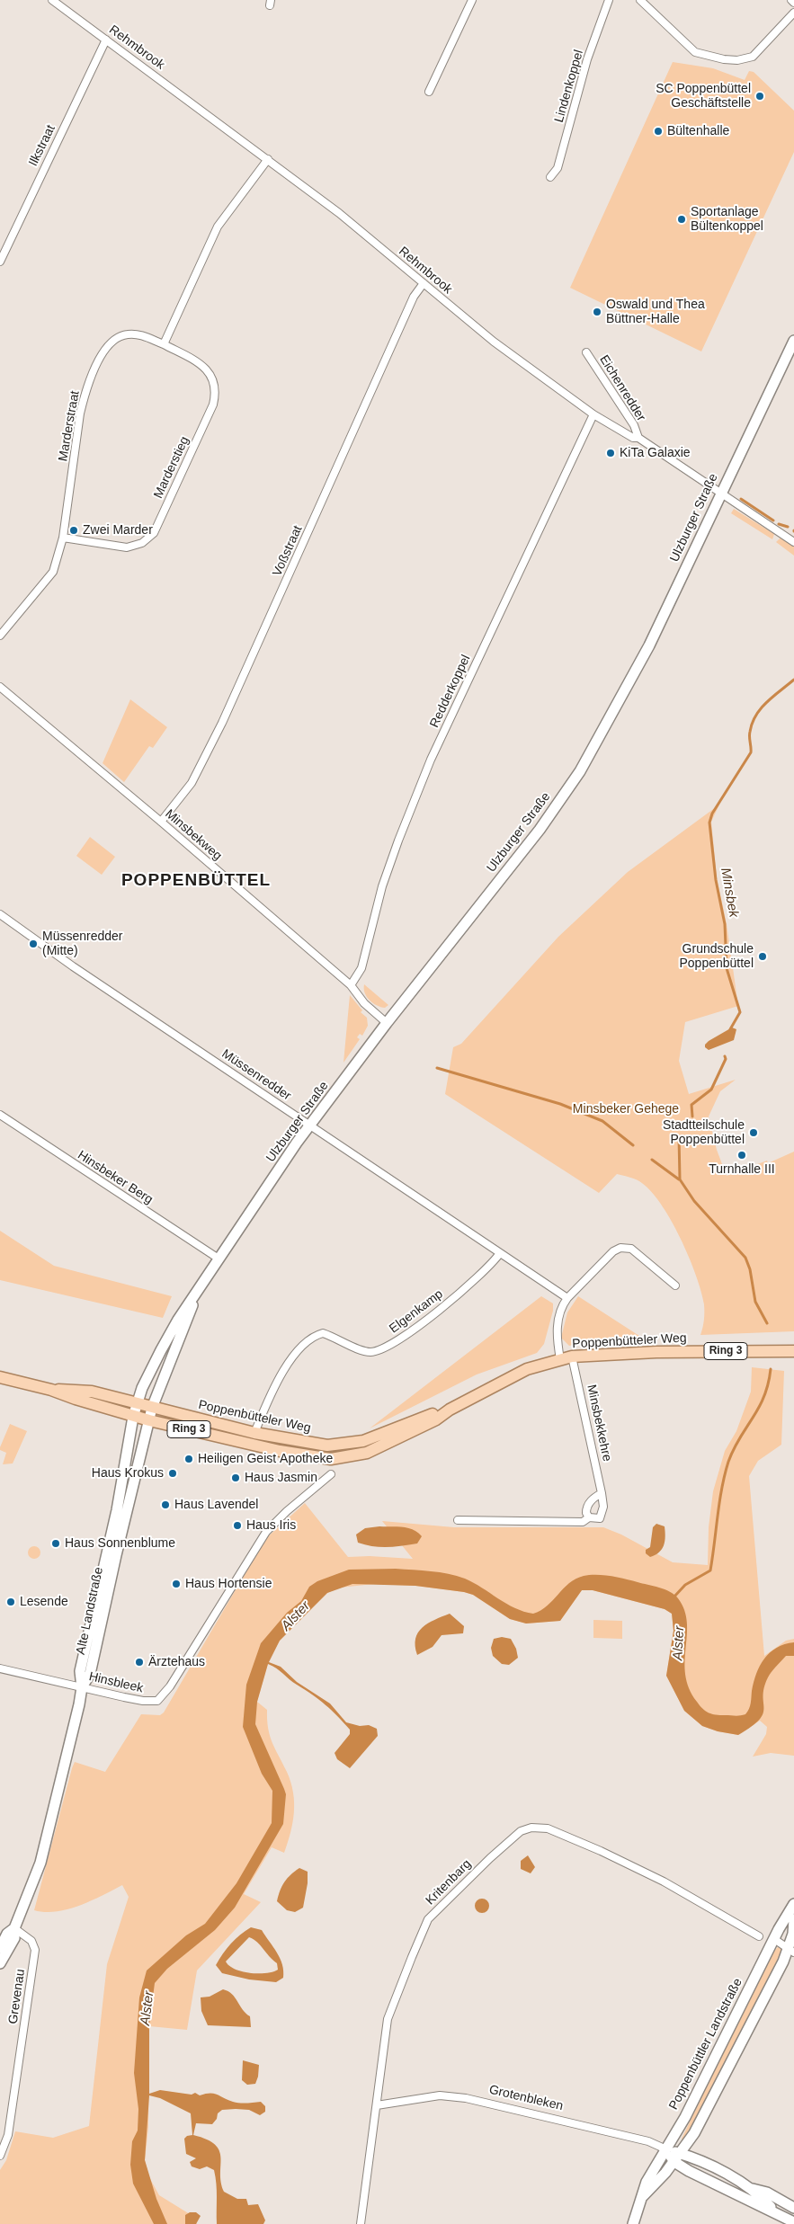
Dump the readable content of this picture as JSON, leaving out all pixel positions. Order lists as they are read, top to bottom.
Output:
{
  "streets": {
    "main road": [
      "Ulzburger Straße",
      "Poppenbütteler Weg",
      "Ring 3",
      "Alte Landstraße",
      "Poppenbüttler Landstraße"
    ],
    "street": [
      "Rehmbrook",
      "Lindenkoppel",
      "Ilkstraat",
      "Eichenredder",
      "Marderstraat",
      "Marderstieg",
      "Voßstraat",
      "Redderkoppel",
      "Minsbekweg",
      "Müssenredder",
      "Hinsbeker Berg",
      "Elgenkamp",
      "Minsbekkehre",
      "Hinsbleek",
      "Kritenbarg",
      "Grevenau",
      "Grotenbleken"
    ]
  },
  "crossings": [
    ["Rehmbrook", "Ilkstraat"],
    ["Rehmbrook", "Eichenredder"],
    ["Rehmbrook", "Ulzburger Straße"],
    ["Rehmbrook", "Voßstraat"],
    ["Rehmbrook", "Redderkoppel"],
    ["Marderstraat", "Marderstieg"],
    ["Ulzburger Straße", "Minsbekweg"],
    ["Ulzburger Straße", "Müssenredder"],
    ["Ulzburger Straße", "Hinsbeker Berg"],
    ["Ulzburger Straße", "Poppenbütteler Weg"],
    ["Ulzburger Straße", "Alte Landstraße"],
    ["Voßstraat", "Minsbekweg"],
    ["Redderkoppel", "Minsbekweg"],
    ["Müssenredder", "Elgenkamp"],
    ["Elgenkamp", "Poppenbütteler Weg"],
    ["Poppenbütteler Weg", "Minsbekkehre"],
    ["Poppenbütteler Weg", "Alte Landstraße"],
    ["Alte Landstraße", "Hinsbleek"],
    ["Alte Landstraße", "Grevenau"],
    ["Kritenbarg", "Grotenbleken"],
    ["Poppenbüttler Landstraße", "Grotenbleken"]
  ],
  "districts": ["POPPENBÜTTEL"],
  "water": ["Minsbek", "Alster"],
  "parks": ["Minsbeker Gehege"],
  "places": [
    "SC Poppenbüttel Geschäftstelle",
    "Bültenhalle",
    "Sportanlage Bültenkoppel",
    "Oswald und Thea Büttner-Halle",
    "KiTa Galaxie",
    "Zwei Marder",
    "Müssenredder (Mitte)",
    "Grundschule Poppenbüttel",
    "Stadtteilschule Poppenbüttel",
    "Turnhalle III",
    "Heiligen Geist Apotheke",
    "Haus Krokus",
    "Haus Jasmin",
    "Haus Lavendel",
    "Haus Iris",
    "Haus Sonnenblume",
    "Haus Hortensie",
    "Lesende",
    "Ärztehaus"
  ]
}
